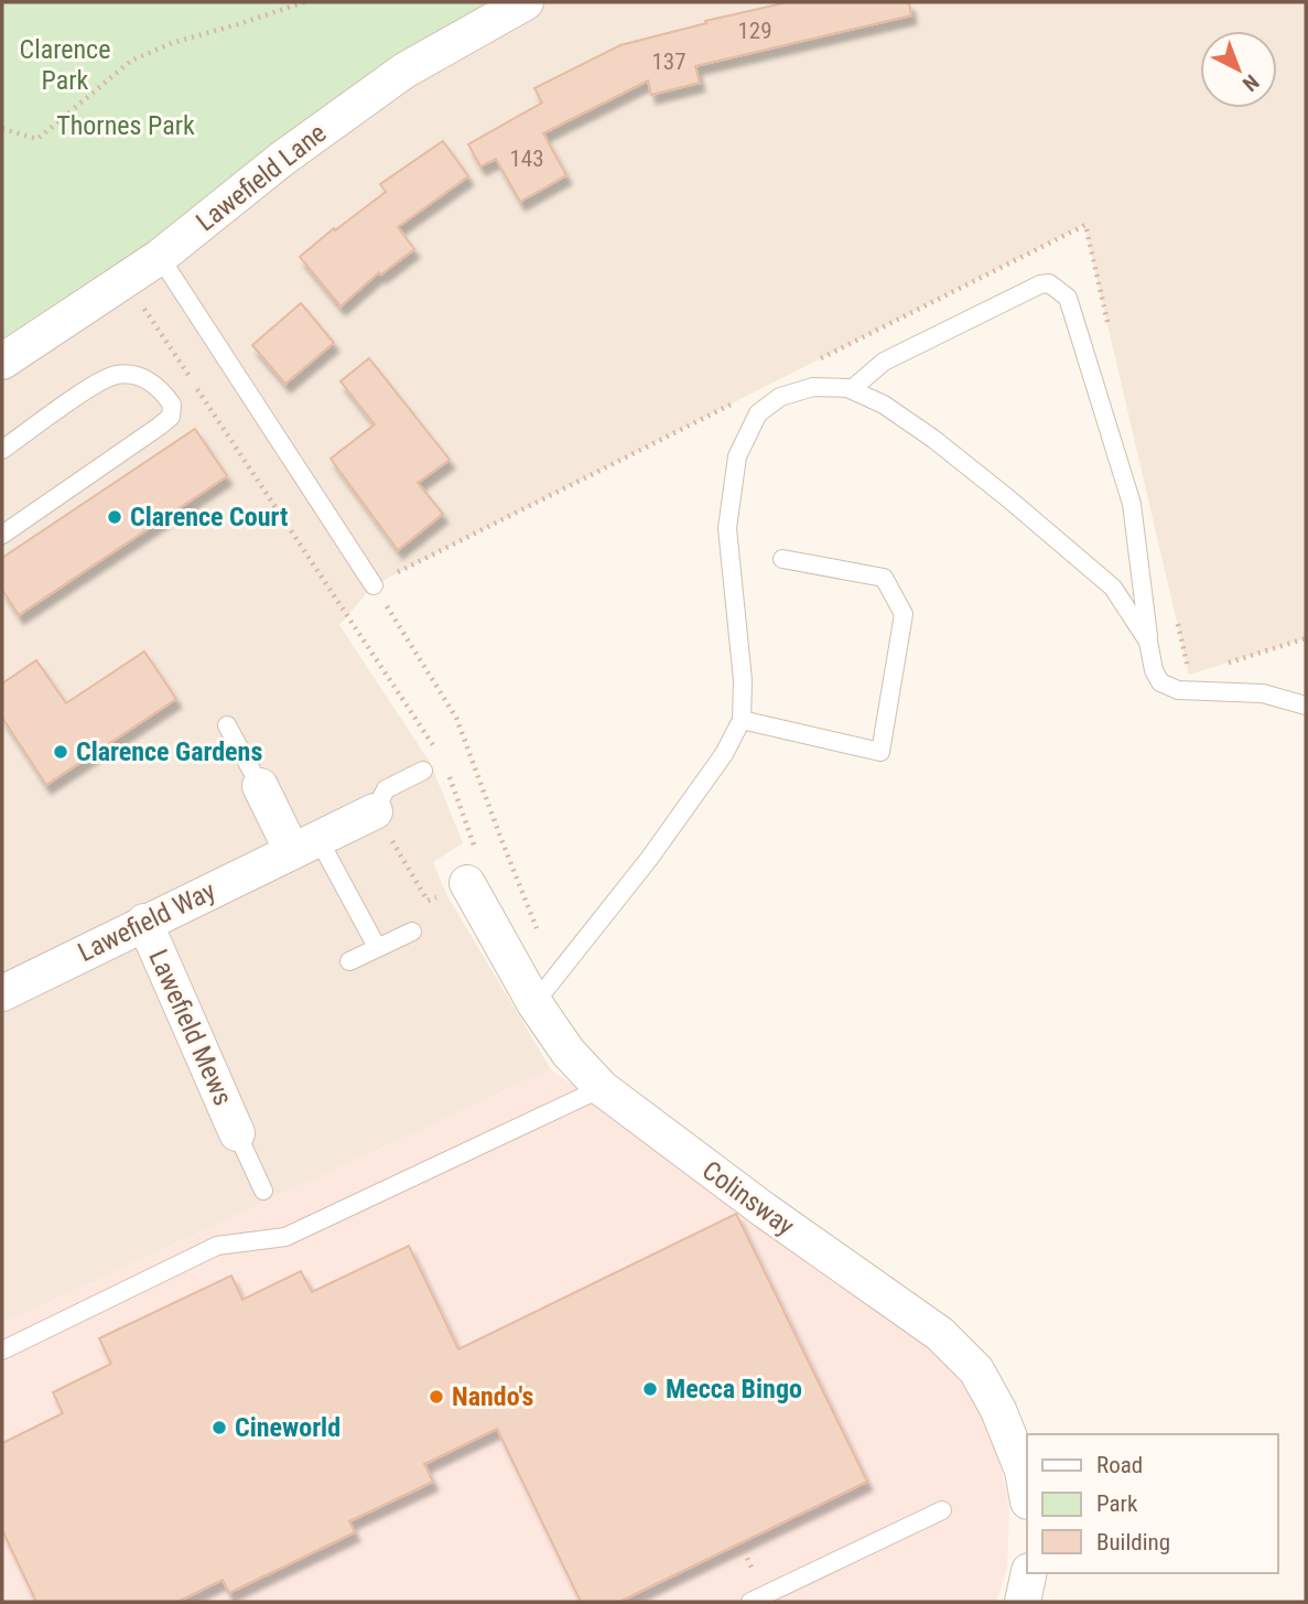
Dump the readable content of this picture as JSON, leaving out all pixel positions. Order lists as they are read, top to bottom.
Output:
{
  "streets": {
    "street": [
      "Lawefield Lane",
      "Lawefield Way",
      "Lawefield Mews",
      "Colinsway"
    ]
  },
  "crossings": [
    ["Lawefield Way", "Lawefield Mews"]
  ],
  "parks": ["Clarence Park", "Thornes Park"],
  "places": [
    "Clarence Court",
    "Clarence Gardens",
    "Mecca Bingo",
    "Nando's",
    "Cineworld"
  ],
  "house_numbers": ["129", "137", "143"],
  "legend": ["Road", "Park", "Building"],
  "north": "bottom right"
}
